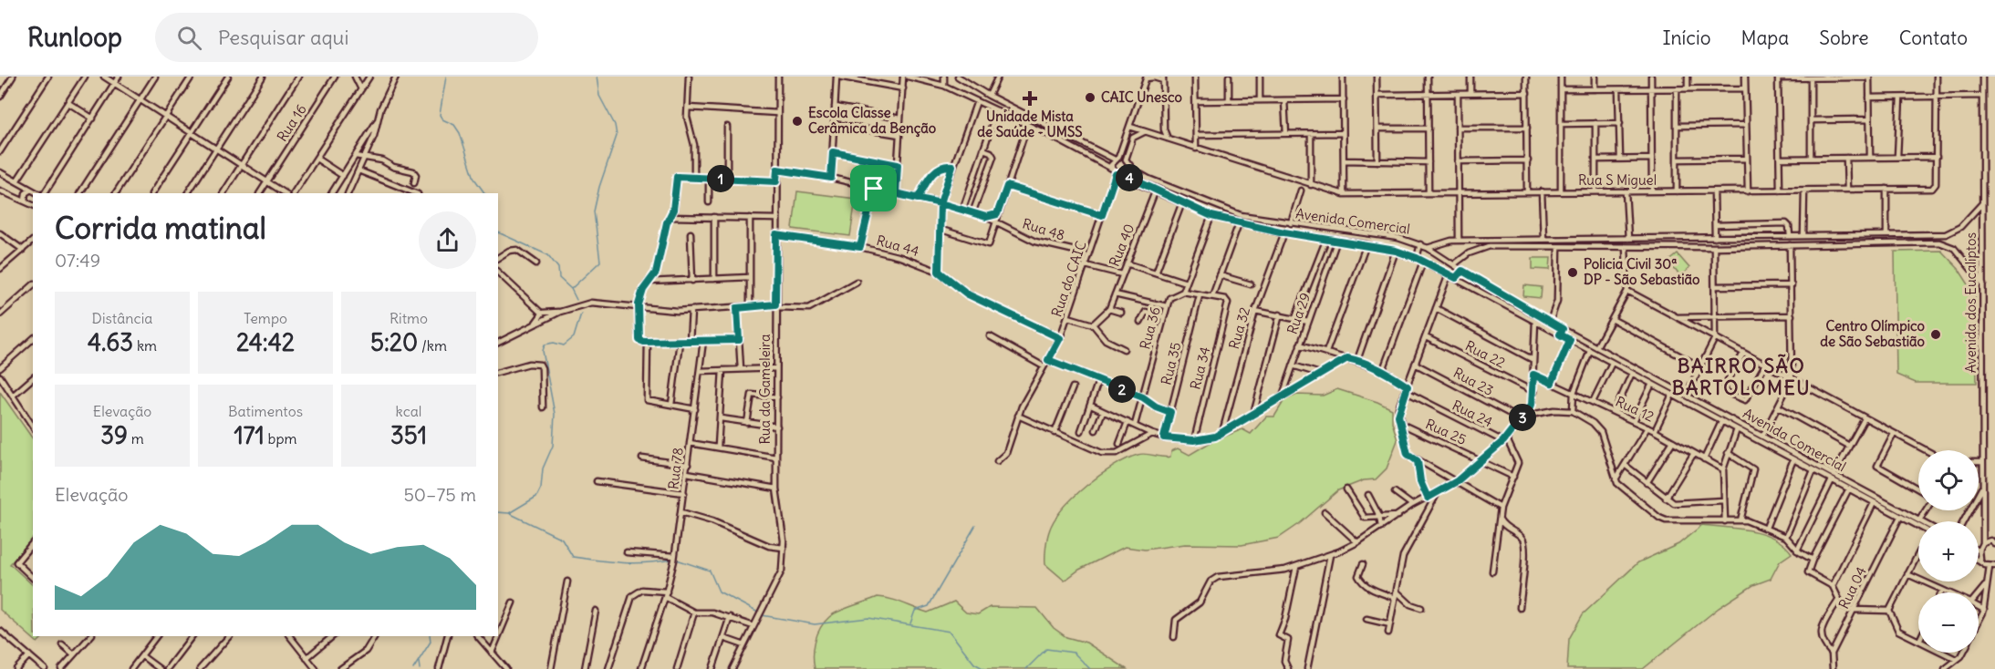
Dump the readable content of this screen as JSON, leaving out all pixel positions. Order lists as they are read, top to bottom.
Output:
{
  "streets": {
    "street": [
      "Rua 16",
      "Rua S Miguel",
      "Avenida Comercial",
      "Rua 48",
      "Rua 40",
      "Rua 44",
      "Rua do CAIC",
      "Avenida dos Eucaliptos",
      "Rua 29",
      "Rua 36",
      "Rua 32",
      "Rua 22",
      "Rua 35",
      "Rua 34",
      "Rua 23",
      "Rua da Gameleira",
      "Rua 12",
      "Rua 24",
      "Rua 25",
      "Rua 78",
      "Rua 04"
    ]
  },
  "crossings": [
    ["Avenida Comercial", "Rua 40"],
    ["Avenida Comercial", "Rua do CAIC"],
    ["Avenida Comercial", "Rua 29"],
    ["Avenida Comercial", "Rua 32"],
    ["Avenida Comercial", "Rua 04"],
    ["Rua 48", "Rua da Gameleira"],
    ["Rua 44", "Rua do CAIC"],
    ["Rua 44", "Rua da Gameleira"],
    ["Rua 29", "Rua 24"],
    ["Rua 22", "Rua 24"],
    ["Rua 23", "Rua 24"]
  ],
  "districts": ["BAIRRO SÃO BARTOLOMEU"],
  "places": {
    "other": [
      "CAIC Unesco",
      "Escola Classe Cerâmica da Benção",
      "Policia Civil 30ª DP - São Sebastião",
      "Centro Olímpico de São Sebastião"
    ],
    "health": ["Unidade Mista de Saúde - UMSS"]
  },
  "page": {
    "header": "Runloop",
    "search": "Pesquisar aqui",
    "nav": [
      "Início",
      "Mapa",
      "Sobre",
      "Contato"
    ],
    "pins": [
      "4",
      "1",
      "2",
      "3"
    ],
    "heading": ["Corrida matinal", "07:49"],
    "stats": [
      ["Distância", "4.63 km"],
      ["Tempo", "24:42"],
      ["Ritmo", "5:20 /km"],
      ["Elevação", "39 m"],
      ["Batimentos", "171 bpm"],
      ["kcal", "351"]
    ],
    "map_buttons": ["+", "−"],
    "chart": ["Elevação", "50–75 m"]
  }
}
